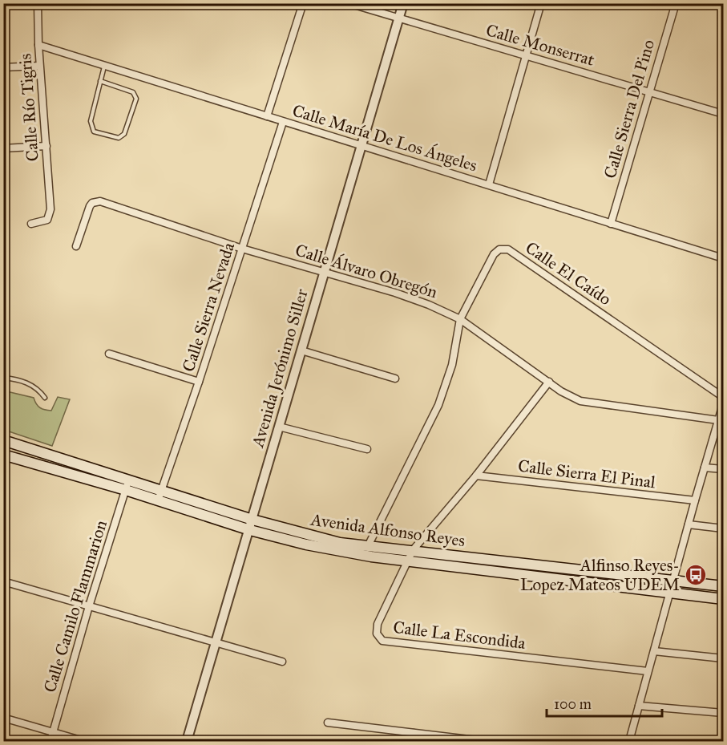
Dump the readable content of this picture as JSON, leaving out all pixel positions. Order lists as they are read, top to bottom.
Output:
{
  "streets": {
    "main road": ["Avenida Alfonso Reyes"],
    "street": [
      "Calle Monserrat",
      "Calle Río Tigris",
      "Calle Sierra Del Pino",
      "Calle María De Los Ángeles",
      "Calle Álvaro Obregón",
      "Calle El Caído",
      "Calle Sierra Nevada",
      "Avenida Jerónimo Siller",
      "Calle Sierra El Pinal",
      "Calle Camilo Flammarion",
      "Calle La Escondida"
    ]
  },
  "crossings": [
    ["Calle Monserrat", "Calle Sierra Del Pino"],
    ["Calle Monserrat", "Avenida Jerónimo Siller"],
    ["Calle Río Tigris", "Calle María De Los Ángeles"],
    ["Calle Sierra Del Pino", "Calle María De Los Ángeles"],
    ["Calle María De Los Ángeles", "Calle Sierra Nevada"],
    ["Calle María De Los Ángeles", "Avenida Jerónimo Siller"],
    ["Calle Álvaro Obregón", "Calle El Caído"],
    ["Calle Álvaro Obregón", "Calle Sierra Nevada"],
    ["Calle Álvaro Obregón", "Avenida Jerónimo Siller"],
    ["Calle Álvaro Obregón", "Calle La Escondida"],
    ["Calle El Caído", "Avenida Alfonso Reyes"],
    ["Calle Sierra Nevada", "Avenida Alfonso Reyes"],
    ["Avenida Jerónimo Siller", "Avenida Alfonso Reyes"],
    ["Calle Sierra El Pinal", "Calle La Escondida"],
    ["Avenida Alfonso Reyes", "Calle Camilo Flammarion"],
    ["Avenida Alfonso Reyes", "Calle La Escondida"]
  ],
  "places": {
    "bus stop": ["Alfinso Reyes- Lopez Mateos UDEM"]
  },
  "scale_bar": "100 m"
}
